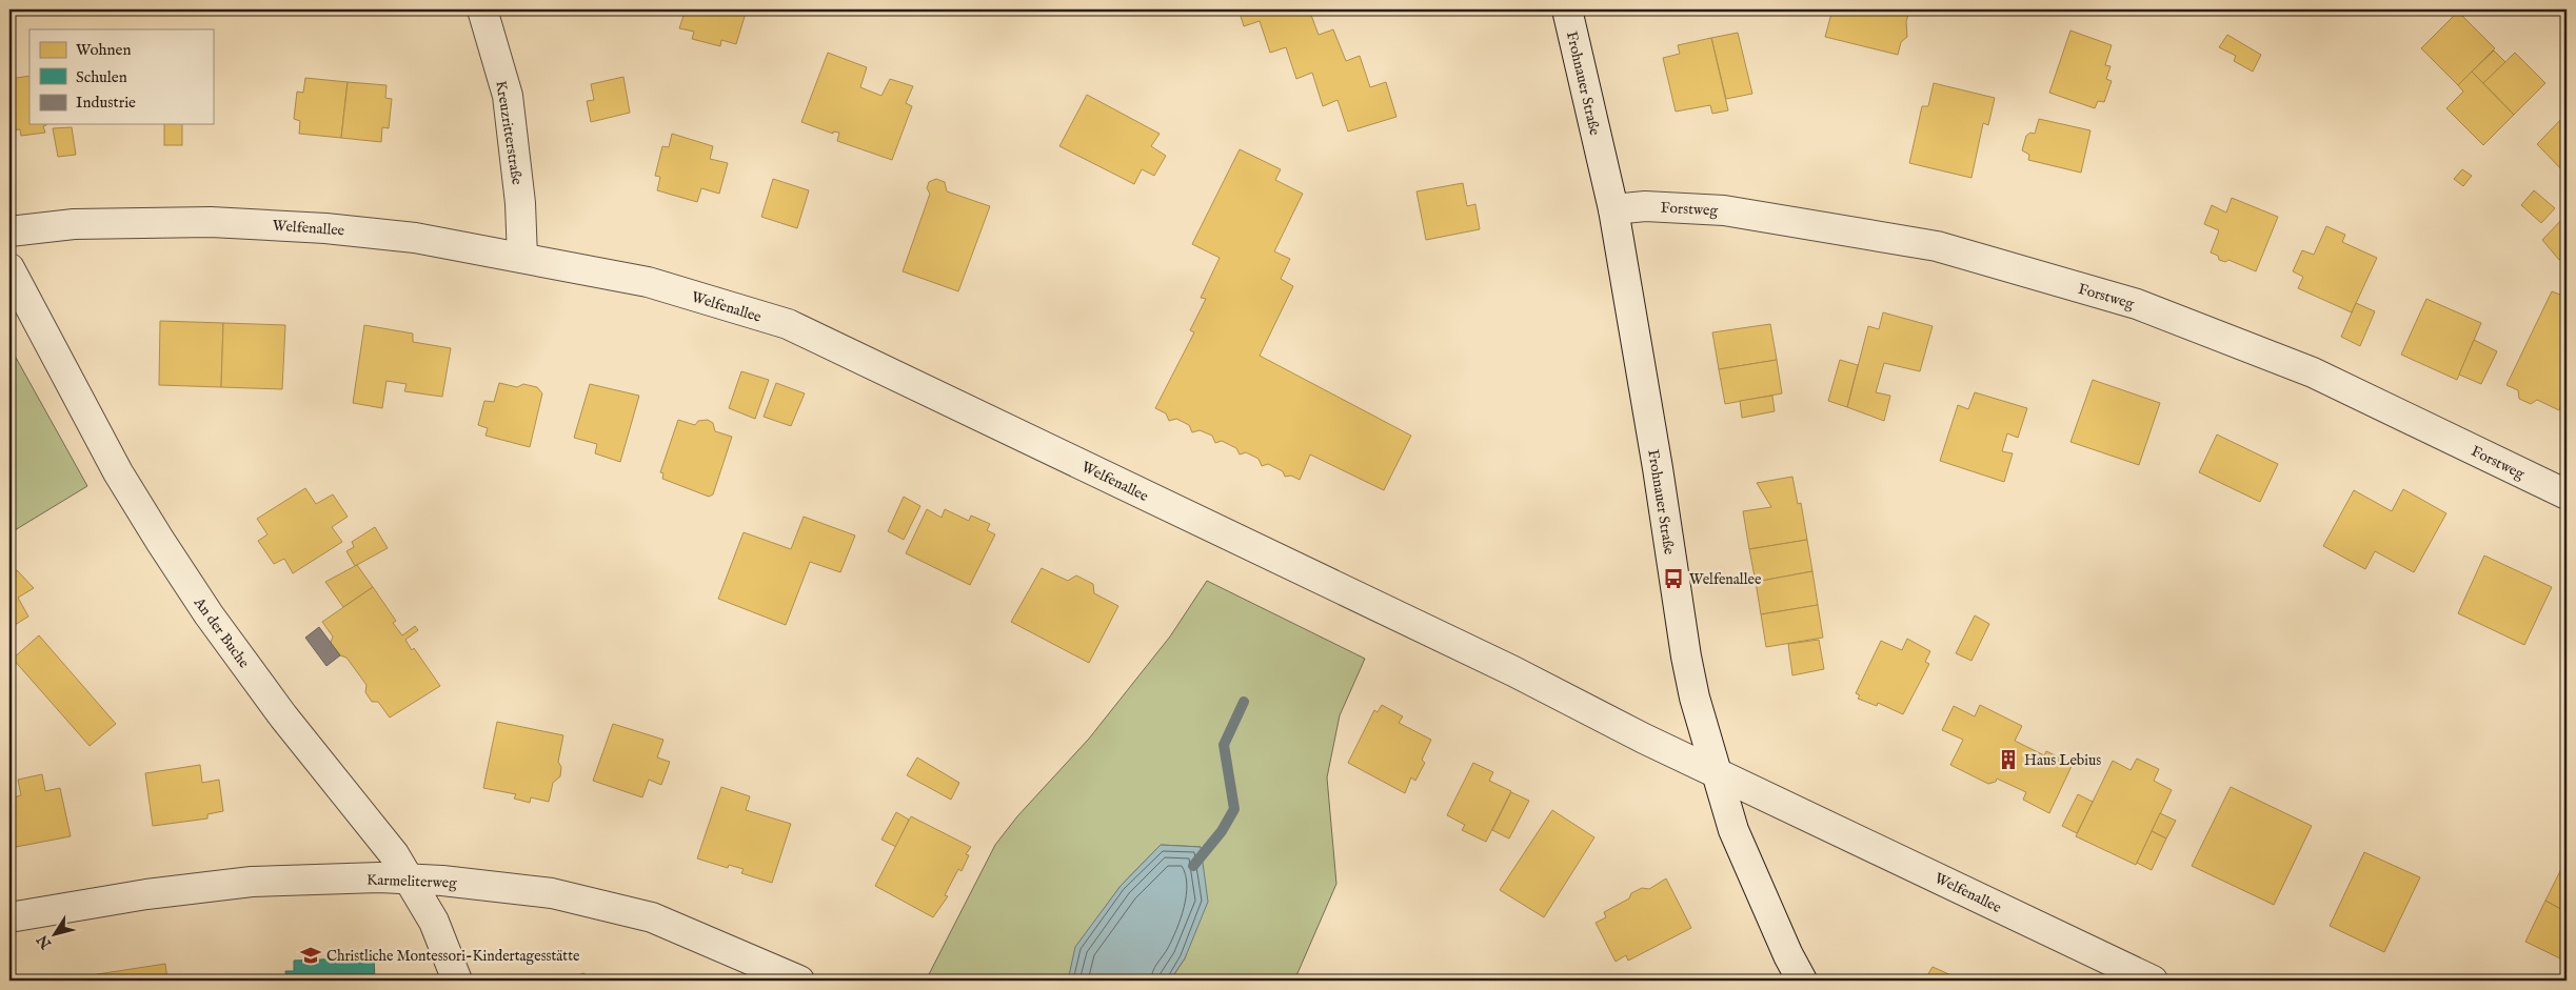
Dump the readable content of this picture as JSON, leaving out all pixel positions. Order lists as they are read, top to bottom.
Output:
{
  "streets": {
    "street": [
      "Frohnauer Straße",
      "Kreuzritterstraße",
      "Forstweg",
      "Welfenallee",
      "An der Buche",
      "Karmeliterweg"
    ]
  },
  "crossings": [
    ["Frohnauer Straße", "Forstweg"],
    ["Frohnauer Straße", "Welfenallee"],
    ["Kreuzritterstraße", "Welfenallee"],
    ["An der Buche", "Karmeliterweg"]
  ],
  "places": {
    "bus stop": ["Welfenallee"],
    "building": ["Haus Lebius"],
    "school or university": ["Christliche Montessori-Kindertagesstätte"]
  },
  "legend": ["Wohnen", "Schulen", "Industrie"],
  "north": "bottom left"
}
